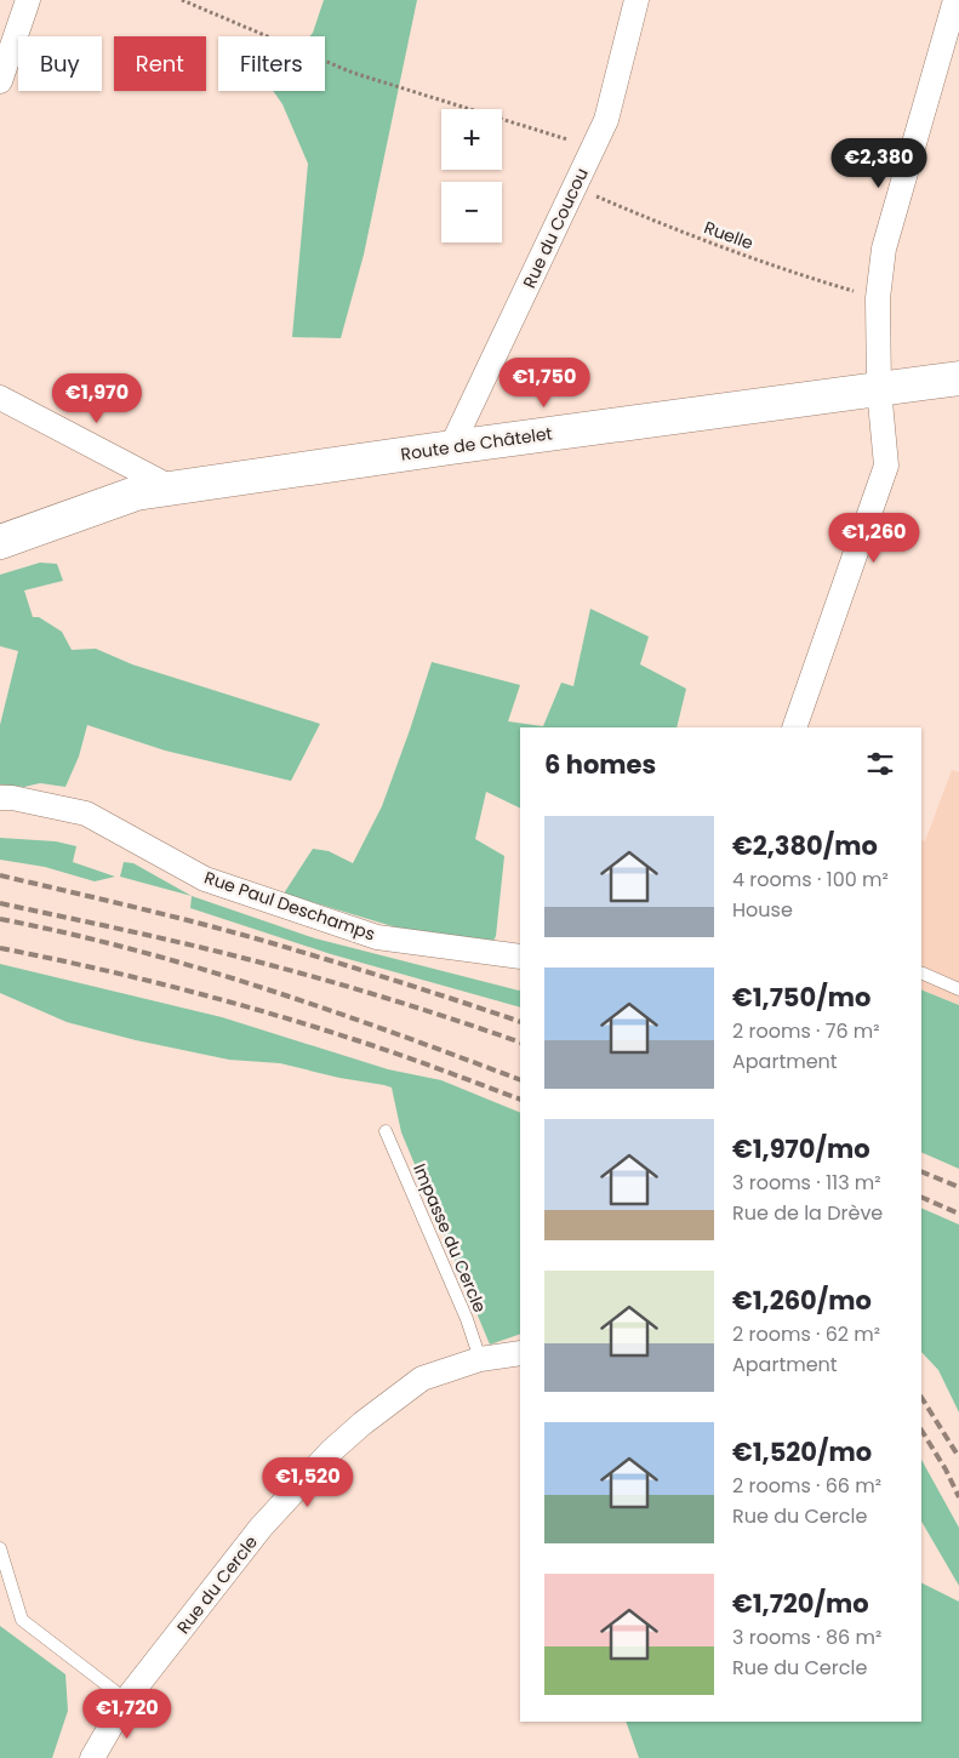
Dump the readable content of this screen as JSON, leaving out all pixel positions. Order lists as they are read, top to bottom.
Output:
{
  "streets": {
    "main road": ["Route de Châtelet"],
    "street": ["Rue du Coucou", "Rue Paul Deschamps", "Rue du Cercle"],
    "lane": ["Impasse du Cercle"],
    "path": ["Ruelle"]
  },
  "crossings": [
    ["Rue du Coucou", "Ruelle"],
    ["Rue du Coucou", "Route de Châtelet"],
    ["Impasse du Cercle", "Rue du Cercle"]
  ],
  "page": {
    "chip": ["Buy", "Rent", "Filters"],
    "map_buttons": ["+", "−"],
    "price": [
      "€2,380",
      "€1,750",
      "€1,970",
      "€1,260",
      "€1,520",
      "€1,720"
    ],
    "heading": "6 homes",
    "list": [
      {
        "name": "€2,380/mo",
        "note": "4 rooms · 100 m² · House"
      },
      {
        "name": "€1,750/mo",
        "note": "2 rooms · 76 m² · Apartment"
      },
      {
        "name": "€1,970/mo",
        "note": "3 rooms · 113 m² · Rue de la Drève"
      },
      {
        "name": "€1,260/mo",
        "note": "2 rooms · 62 m² · Apartment"
      },
      {
        "name": "€1,520/mo",
        "note": "2 rooms · 66 m² · Rue du Cercle"
      },
      {
        "name": "€1,720/mo",
        "note": "3 rooms · 86 m² · Rue du Cercle"
      }
    ]
  }
}
